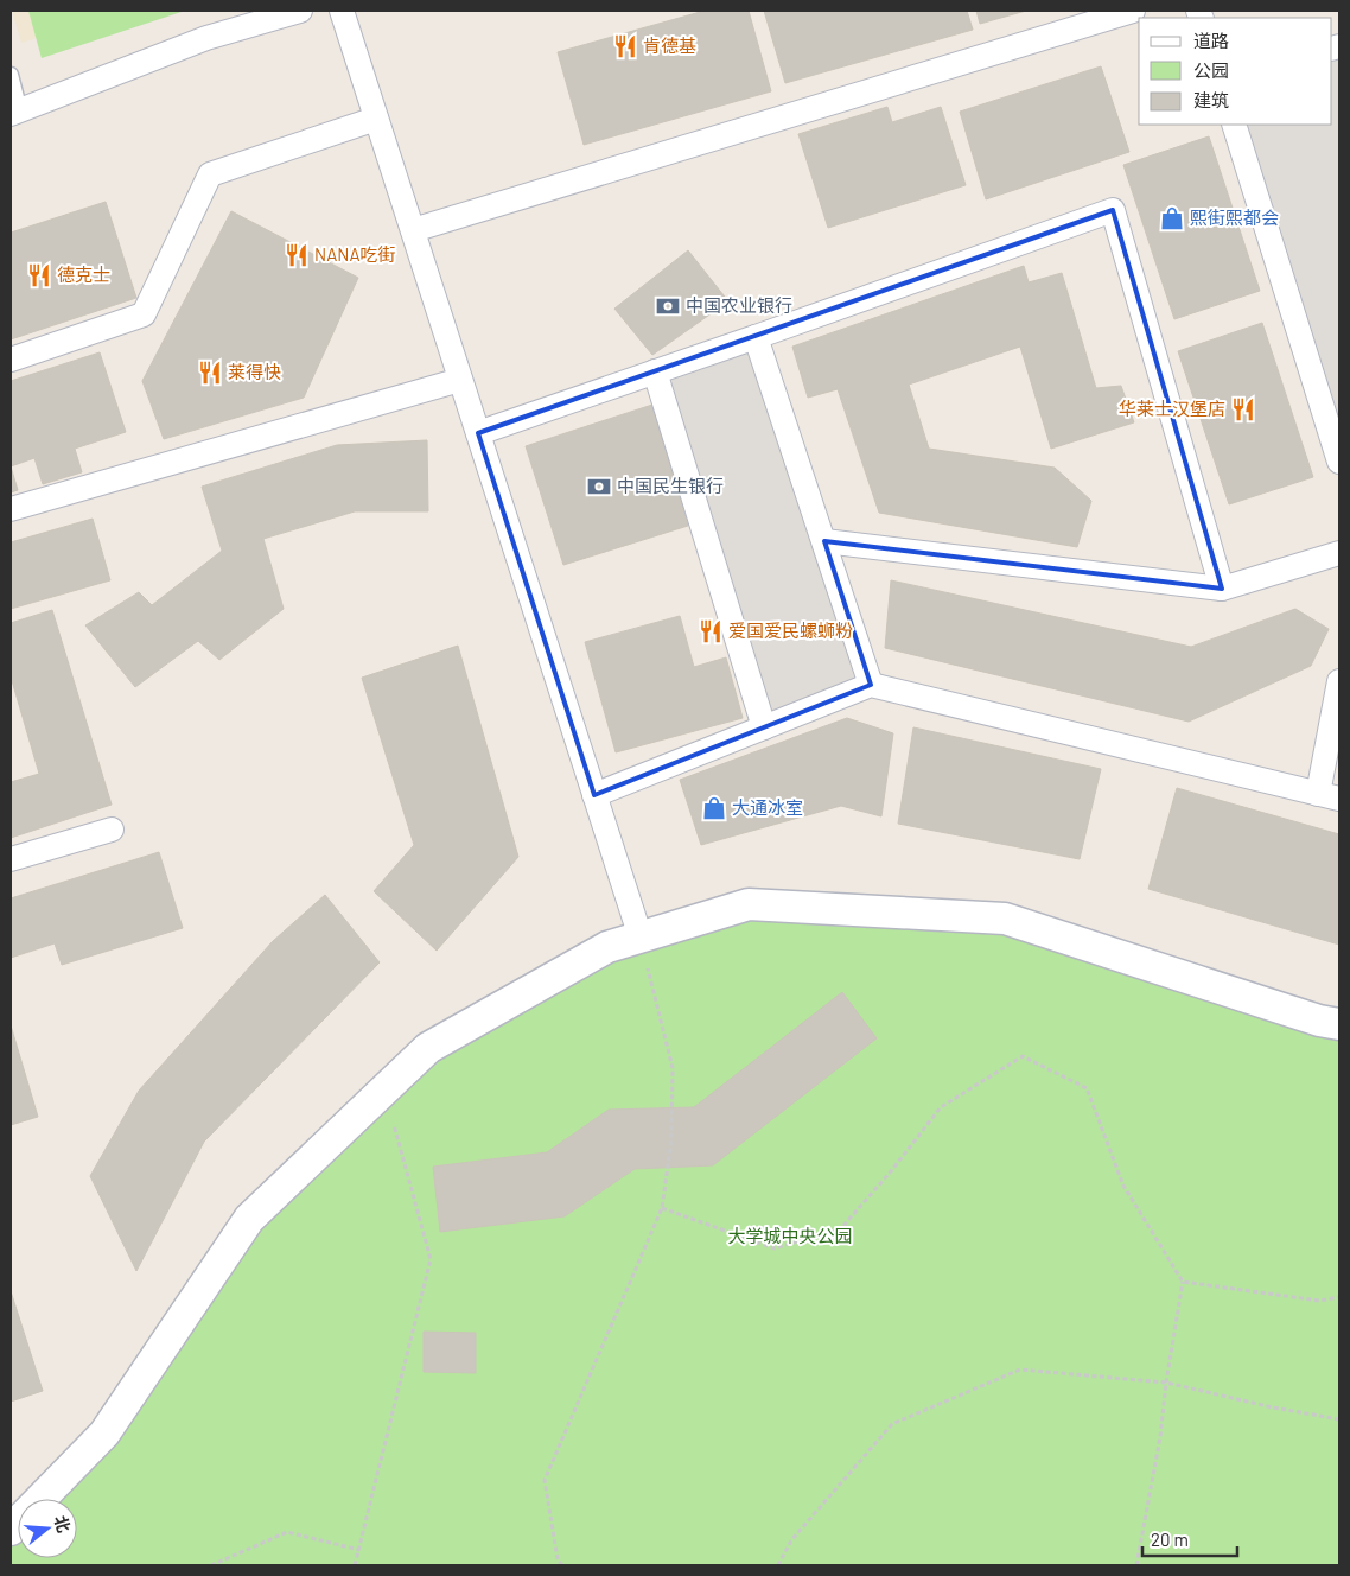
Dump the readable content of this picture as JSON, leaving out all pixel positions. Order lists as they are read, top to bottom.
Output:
{
  "parks": ["大学城中央公园"],
  "places": {
    "restaurant": [
      "肯德基",
      "NANA吃街",
      "德克士",
      "莱得快",
      "华莱士汉堡店",
      "爱国爱民螺蛳粉"
    ],
    "shop": ["熙街熙都会", "大通冰室"],
    "bank": ["中国农业银行", "中国民生银行"]
  },
  "legend": ["道路", "公园", "建筑"],
  "scale_bar": "20 m",
  "north": "right"
}
